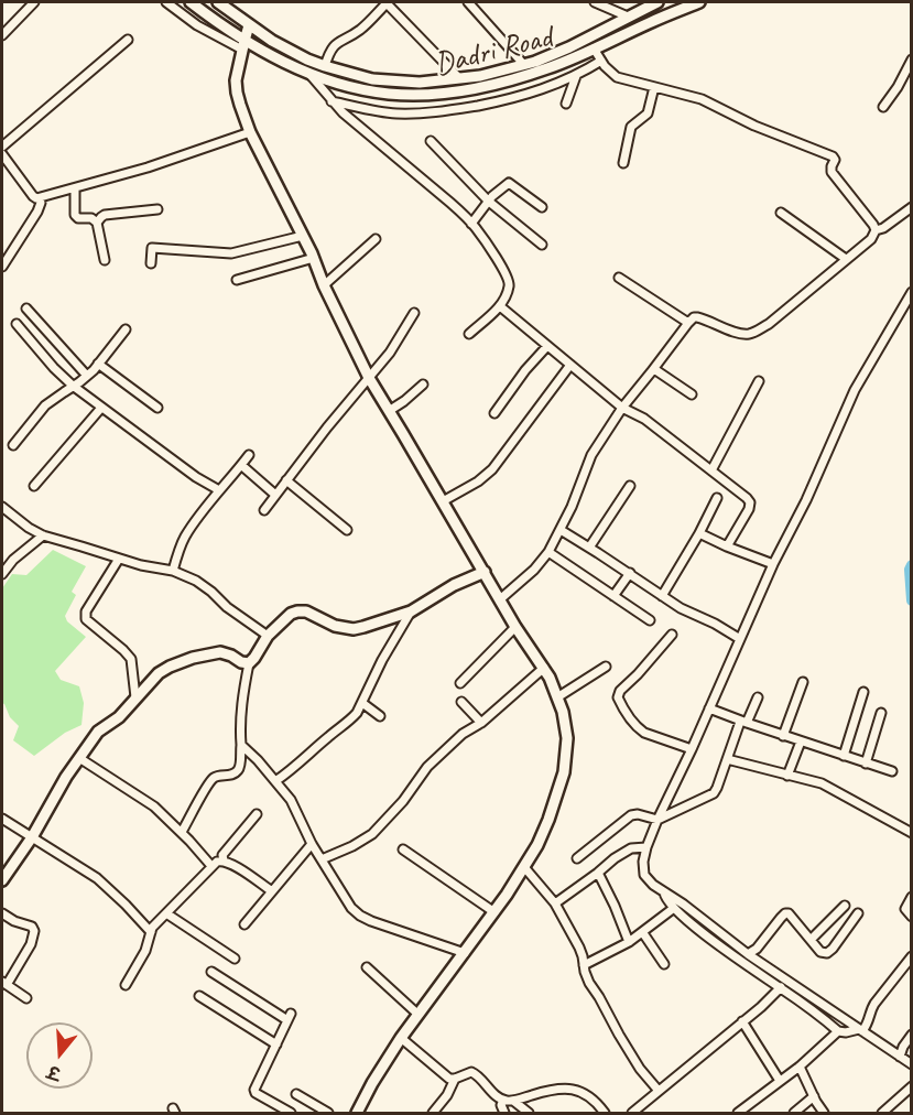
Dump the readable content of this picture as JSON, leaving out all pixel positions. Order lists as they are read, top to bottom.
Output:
{
  "streets": {
    "street": ["Dadri Road"]
  },
  "north": "bottom"
}
